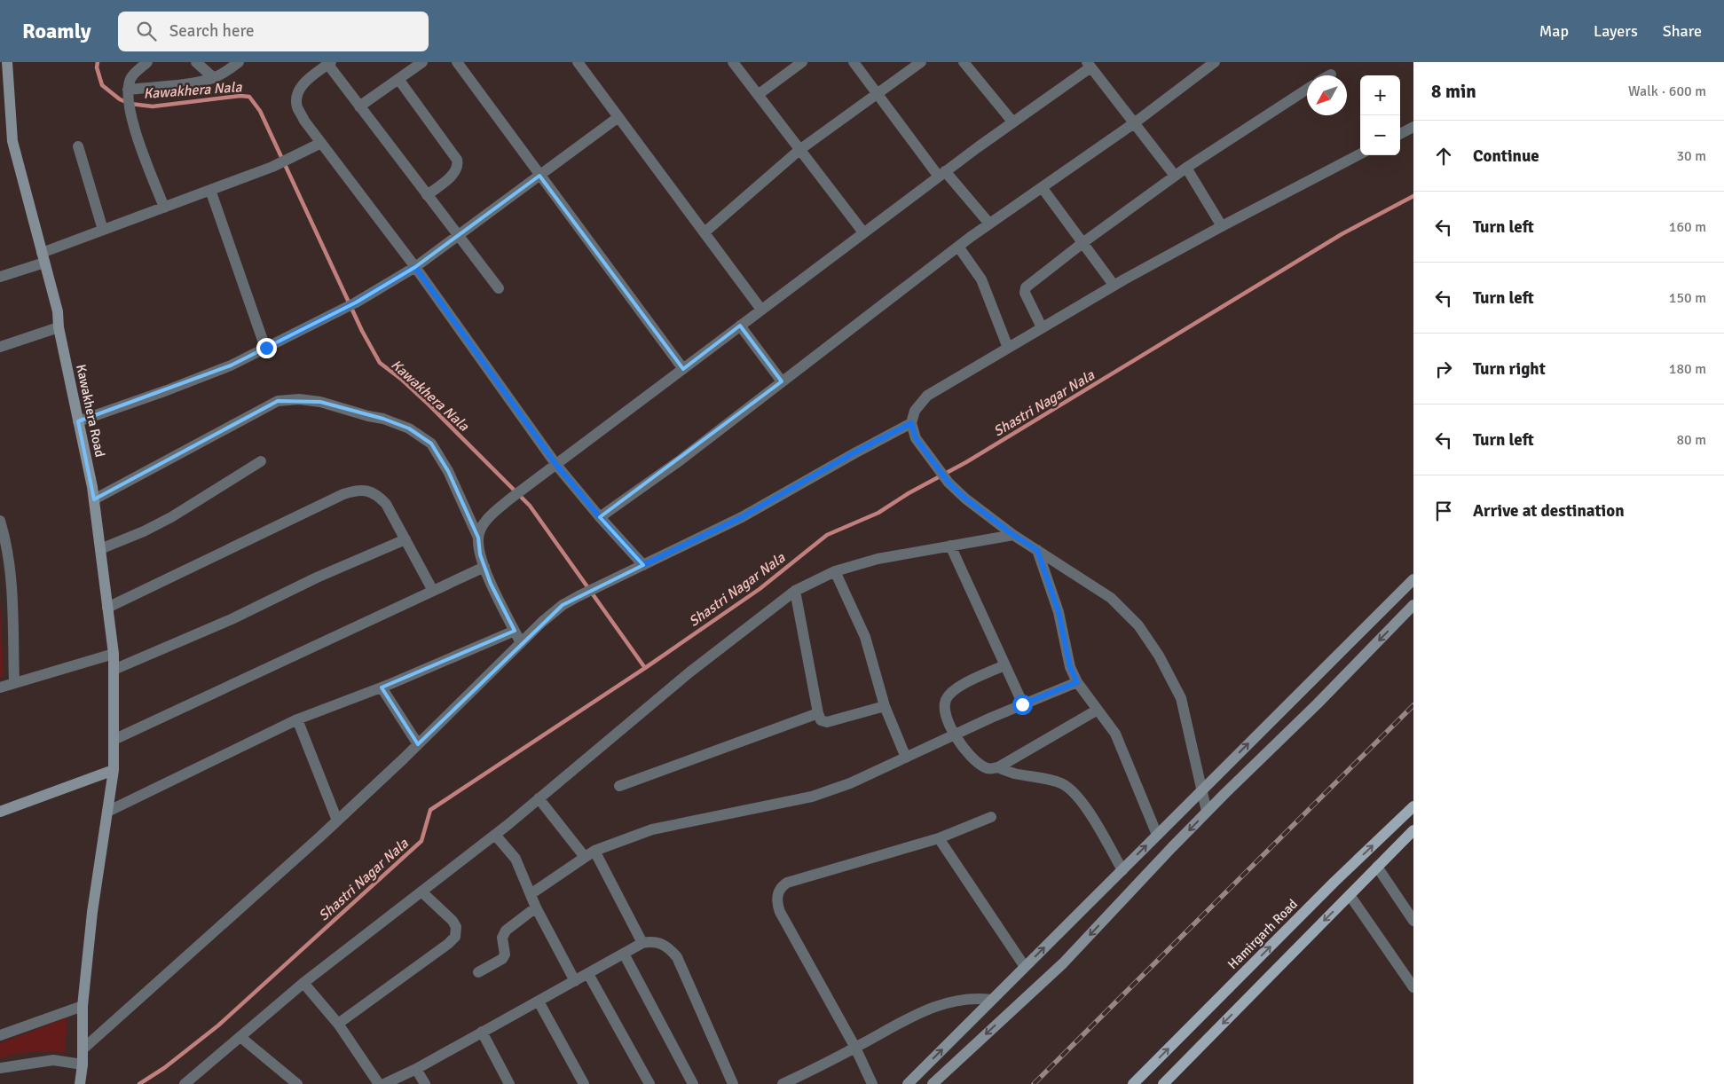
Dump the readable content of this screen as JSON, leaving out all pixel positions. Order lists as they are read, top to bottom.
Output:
{
  "streets": {
    "main road": ["Hamirgarh Road"],
    "street": ["Kawakhera Road"]
  },
  "water": ["Kawakhera Nala", "Shastri Nagar Nala"],
  "north": "bottom left",
  "page": {
    "header": "Roamly",
    "search": "Search here",
    "nav": ["Map", "Layers", "Share"],
    "heading": ["8 min", "Walk · 600 m"],
    "map_buttons": ["+", "−"],
    "list": [
      ["Continue", "30 m"],
      ["Turn left", "160 m"],
      ["Turn left", "150 m"],
      ["Turn right", "180 m"],
      ["Turn left", "80 m"],
      "Arrive at destination"
    ]
  }
}
